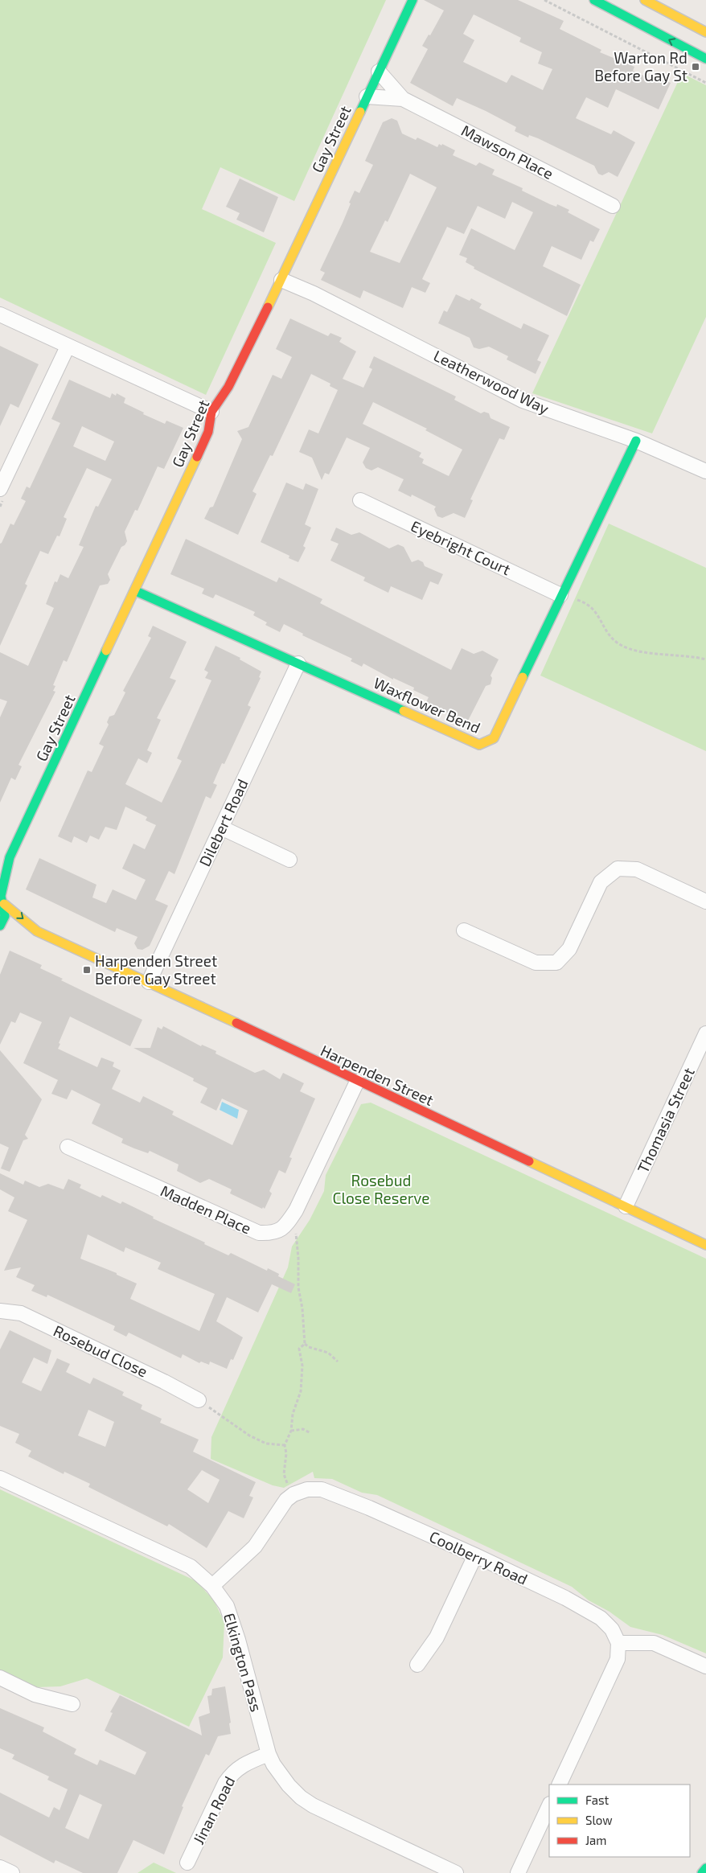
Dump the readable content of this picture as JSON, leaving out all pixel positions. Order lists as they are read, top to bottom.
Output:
{
  "streets": {
    "street": [
      "Gay Street",
      "Mawson Place",
      "Leatherwood Way",
      "Eyebright Court",
      "Waxflower Bend",
      "Dilebert Road",
      "Harpenden Street",
      "Thomasia Street",
      "Madden Place",
      "Rosebud Close",
      "Coolberry Road",
      "Elkington Pass",
      "Jinan Road"
    ]
  },
  "crossings": [
    ["Gay Street", "Mawson Place"],
    ["Gay Street", "Leatherwood Way"],
    ["Gay Street", "Waxflower Bend"],
    ["Gay Street", "Harpenden Street"],
    ["Leatherwood Way", "Waxflower Bend"],
    ["Eyebright Court", "Waxflower Bend"],
    ["Waxflower Bend", "Dilebert Road"],
    ["Dilebert Road", "Harpenden Street"],
    ["Harpenden Street", "Thomasia Street"],
    ["Harpenden Street", "Madden Place"],
    ["Elkington Pass", "Jinan Road"]
  ],
  "parks": ["Rosebud Close Reserve"],
  "places": {
    "transit": ["Warton Rd Before Gay St", "Harpenden Street Before Gay Street"]
  },
  "legend": ["Fast", "Slow", "Jam"]
}
